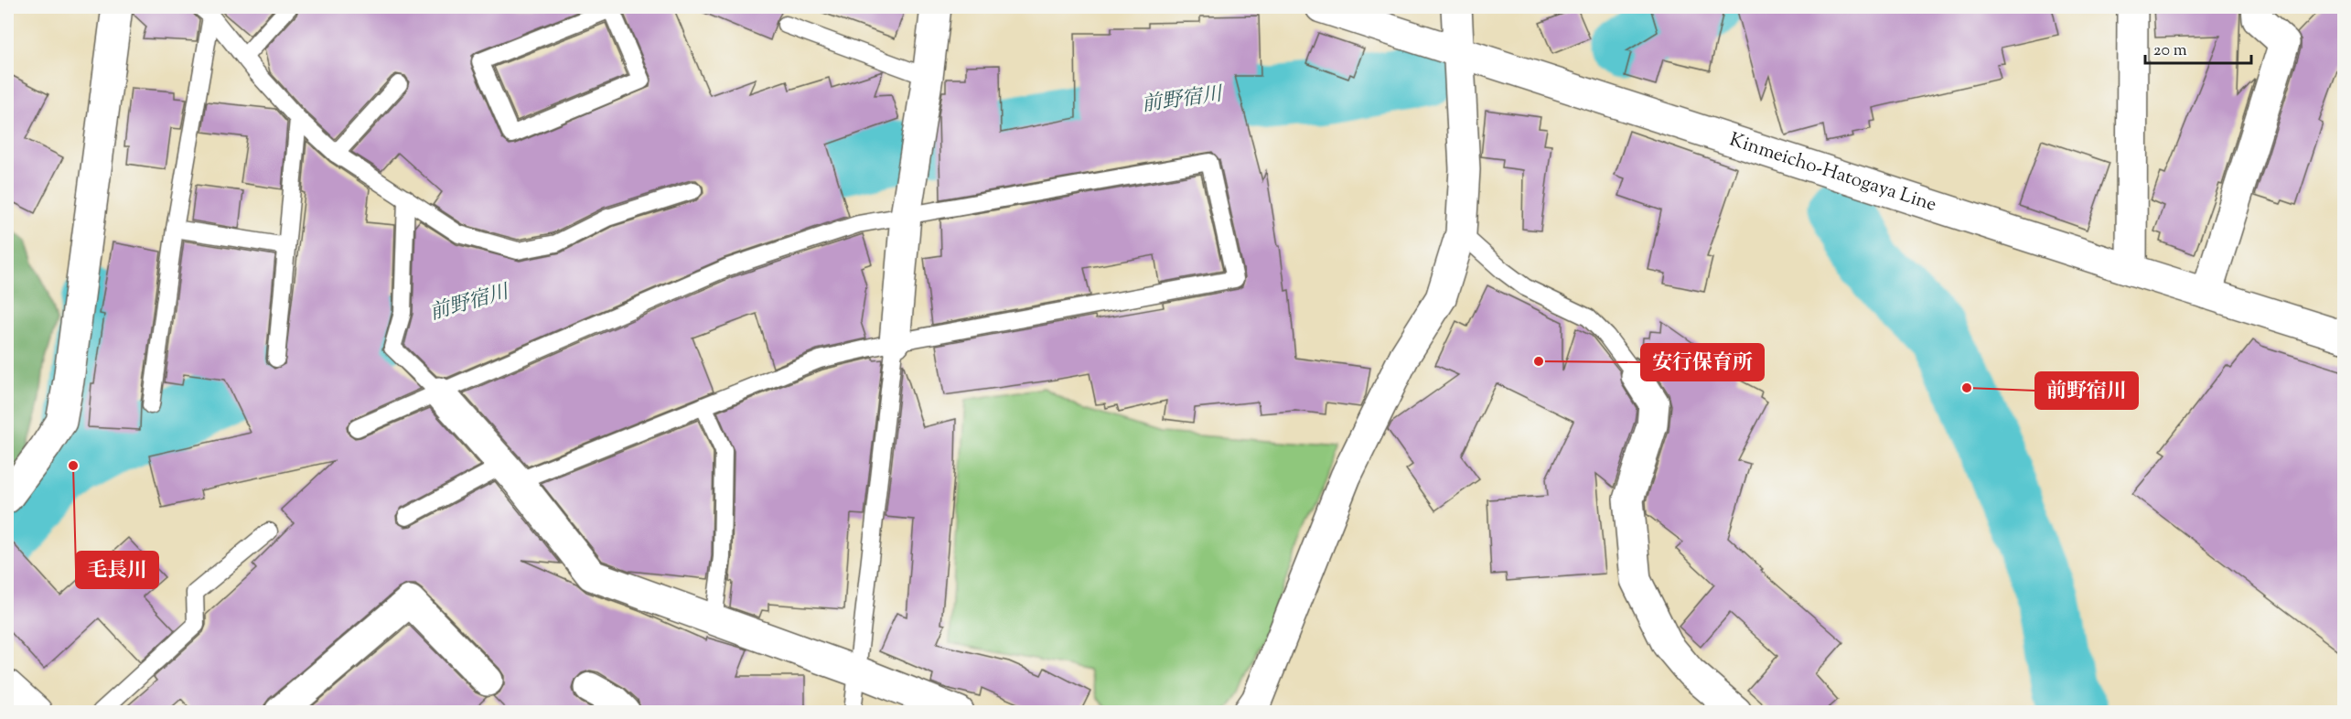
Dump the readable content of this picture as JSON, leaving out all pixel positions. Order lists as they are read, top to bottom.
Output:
{
  "streets": {
    "street": ["Kinmeicho-Hatogaya Line"]
  },
  "water": ["前野宿川"],
  "places": ["安行保育所", "前野宿川", "毛長川"],
  "scale_bar": "20 m"
}
